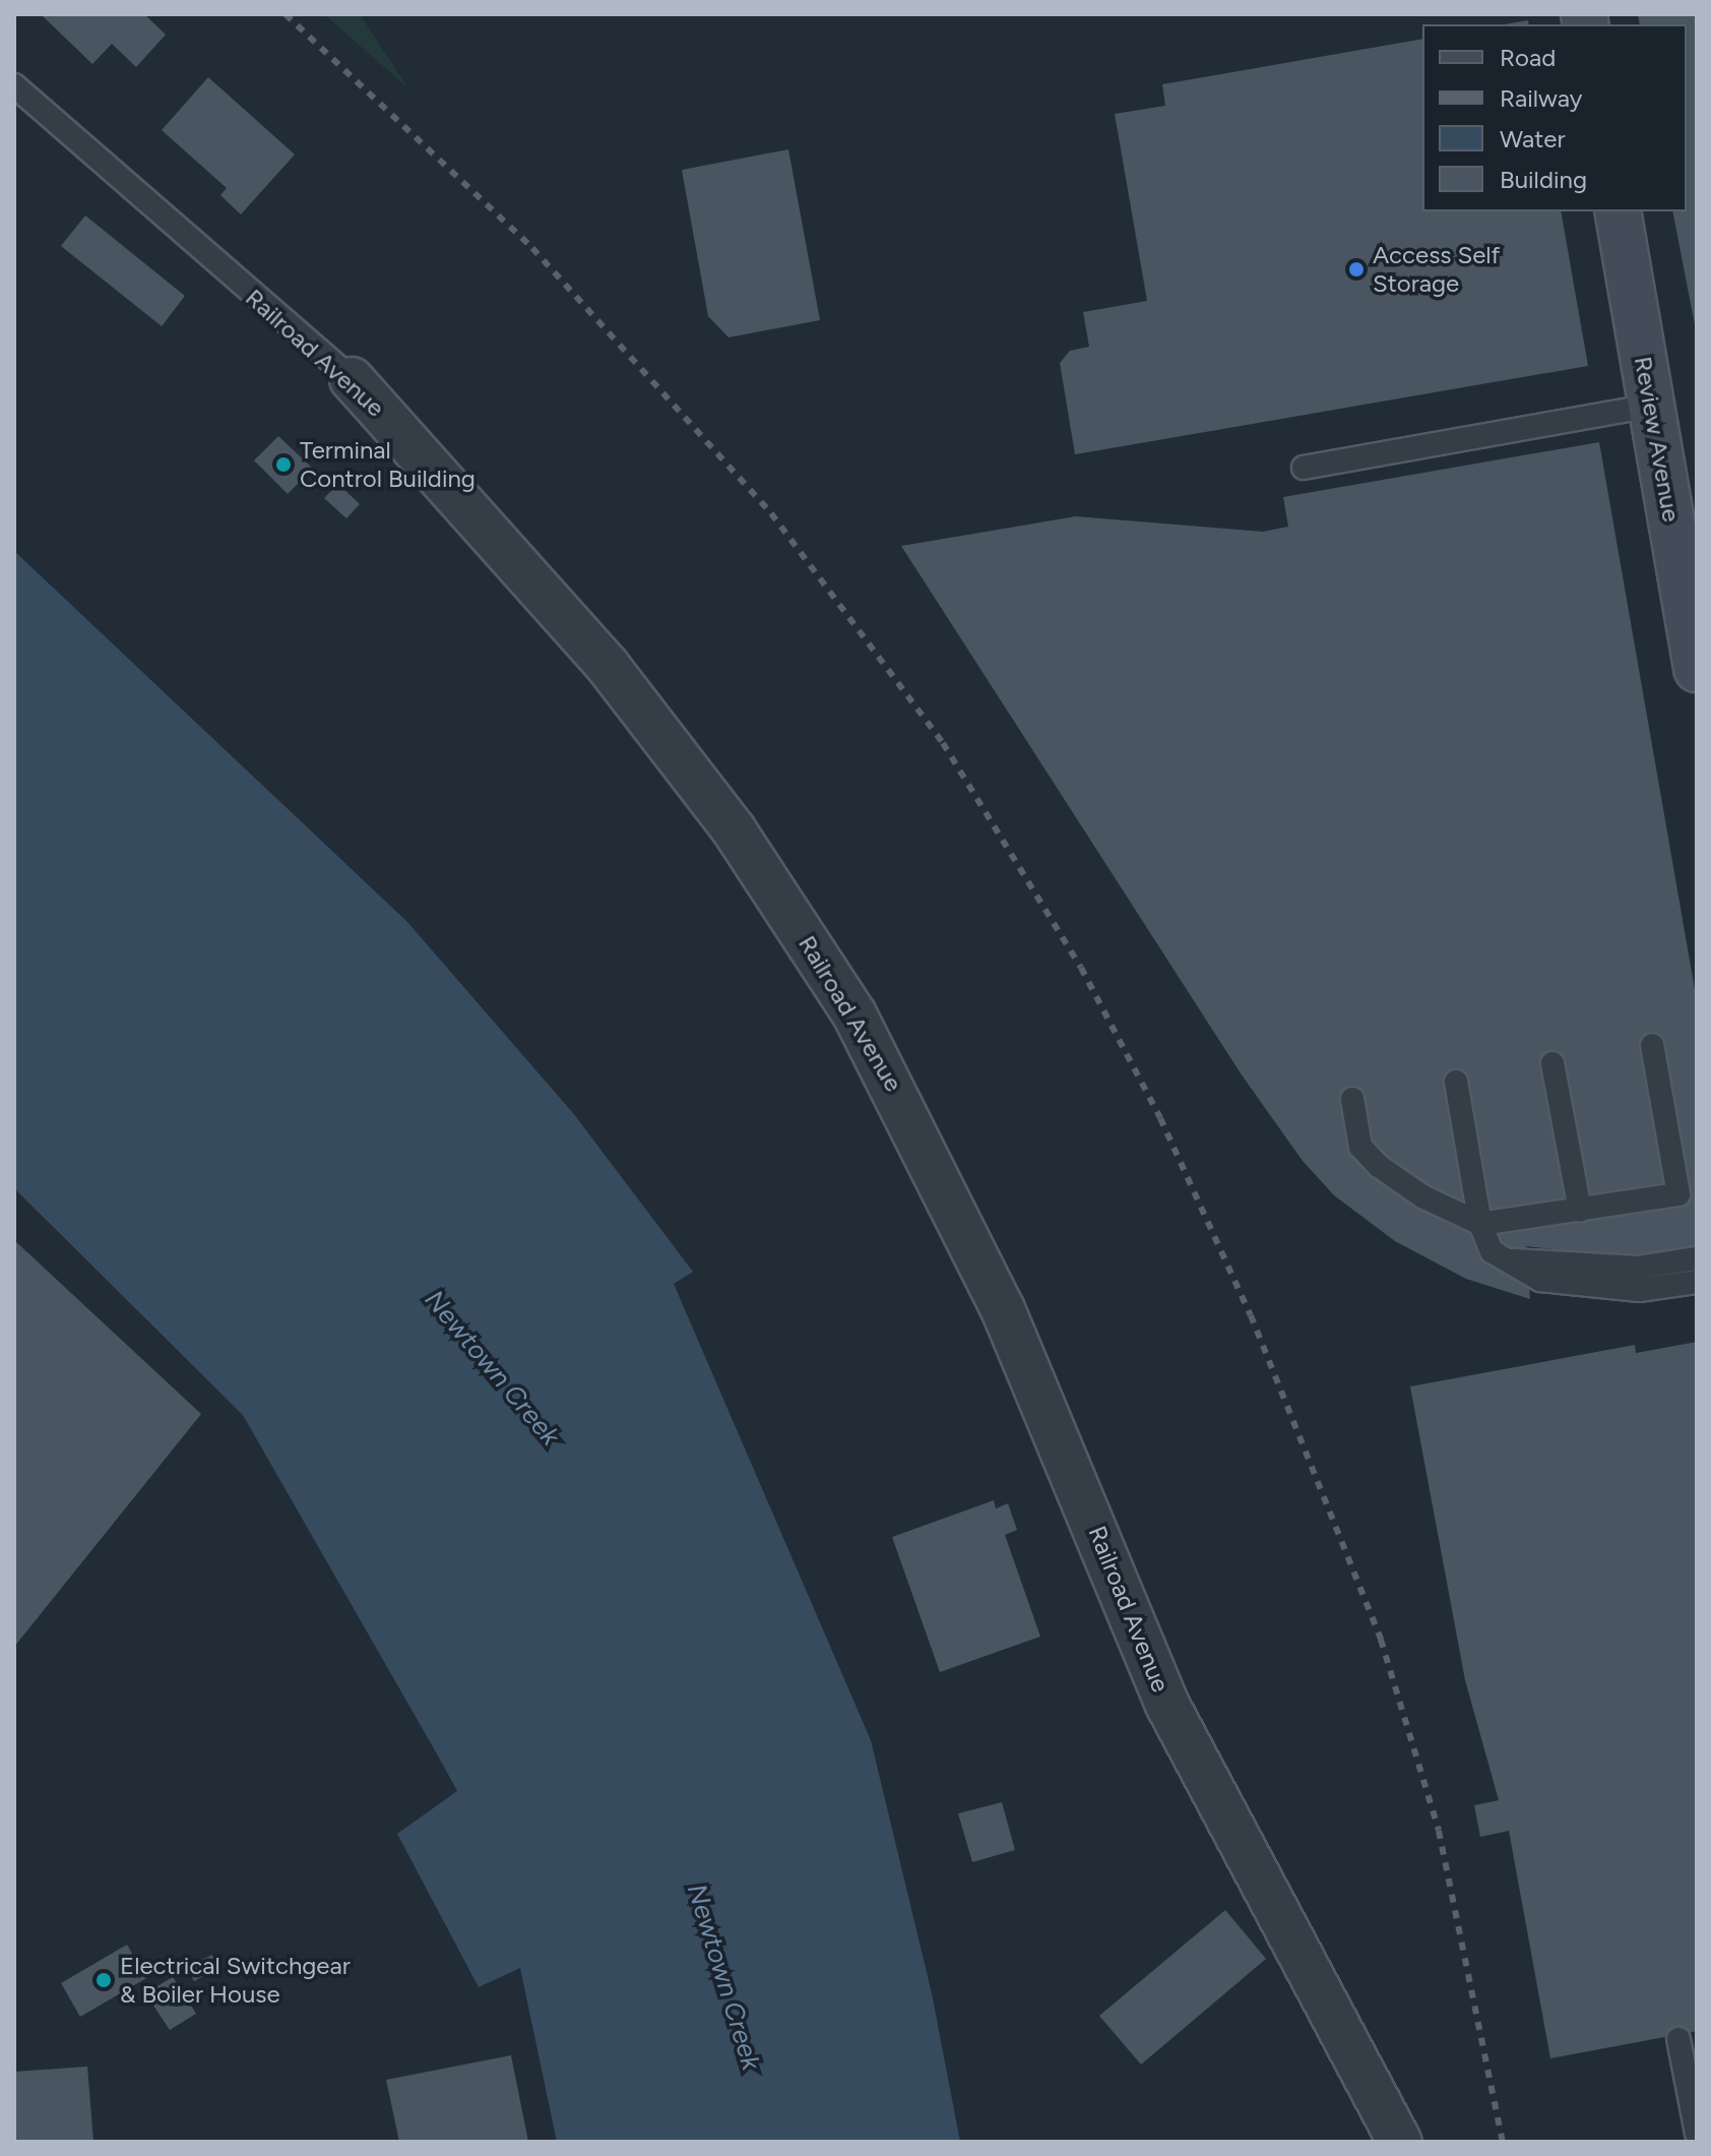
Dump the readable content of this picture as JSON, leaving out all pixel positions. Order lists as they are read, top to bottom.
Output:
{
  "streets": {
    "main road": ["Review Avenue"],
    "street": ["Railroad Avenue"]
  },
  "water": ["Newtown Creek"],
  "places": ["Access Self Storage", "Terminal Control Building", "Electrical Switchgear & Boiler House"],
  "legend": [
    "Road",
    "Railway",
    "Water",
    "Building"
  ]
}
